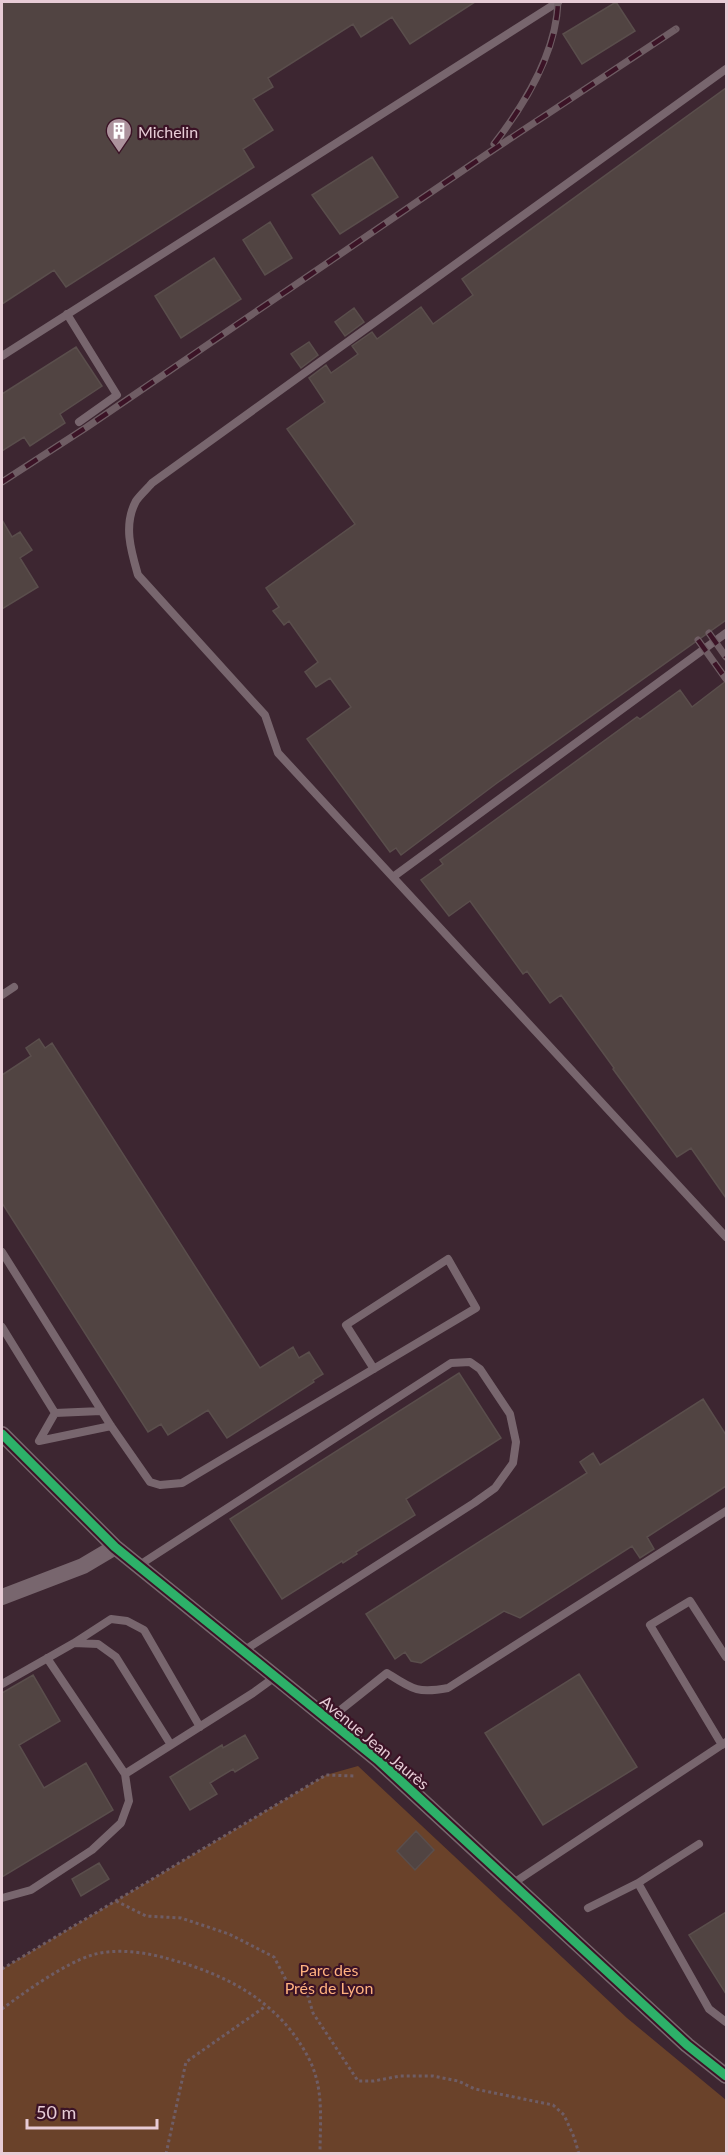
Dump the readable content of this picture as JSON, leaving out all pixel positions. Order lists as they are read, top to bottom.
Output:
{
  "streets": {
    "street": ["Avenue Jean Jaurès"]
  },
  "parks": ["Parc des Prés de Lyon"],
  "places": {
    "building": ["Michelin"]
  },
  "scale_bar": "50 m"
}
